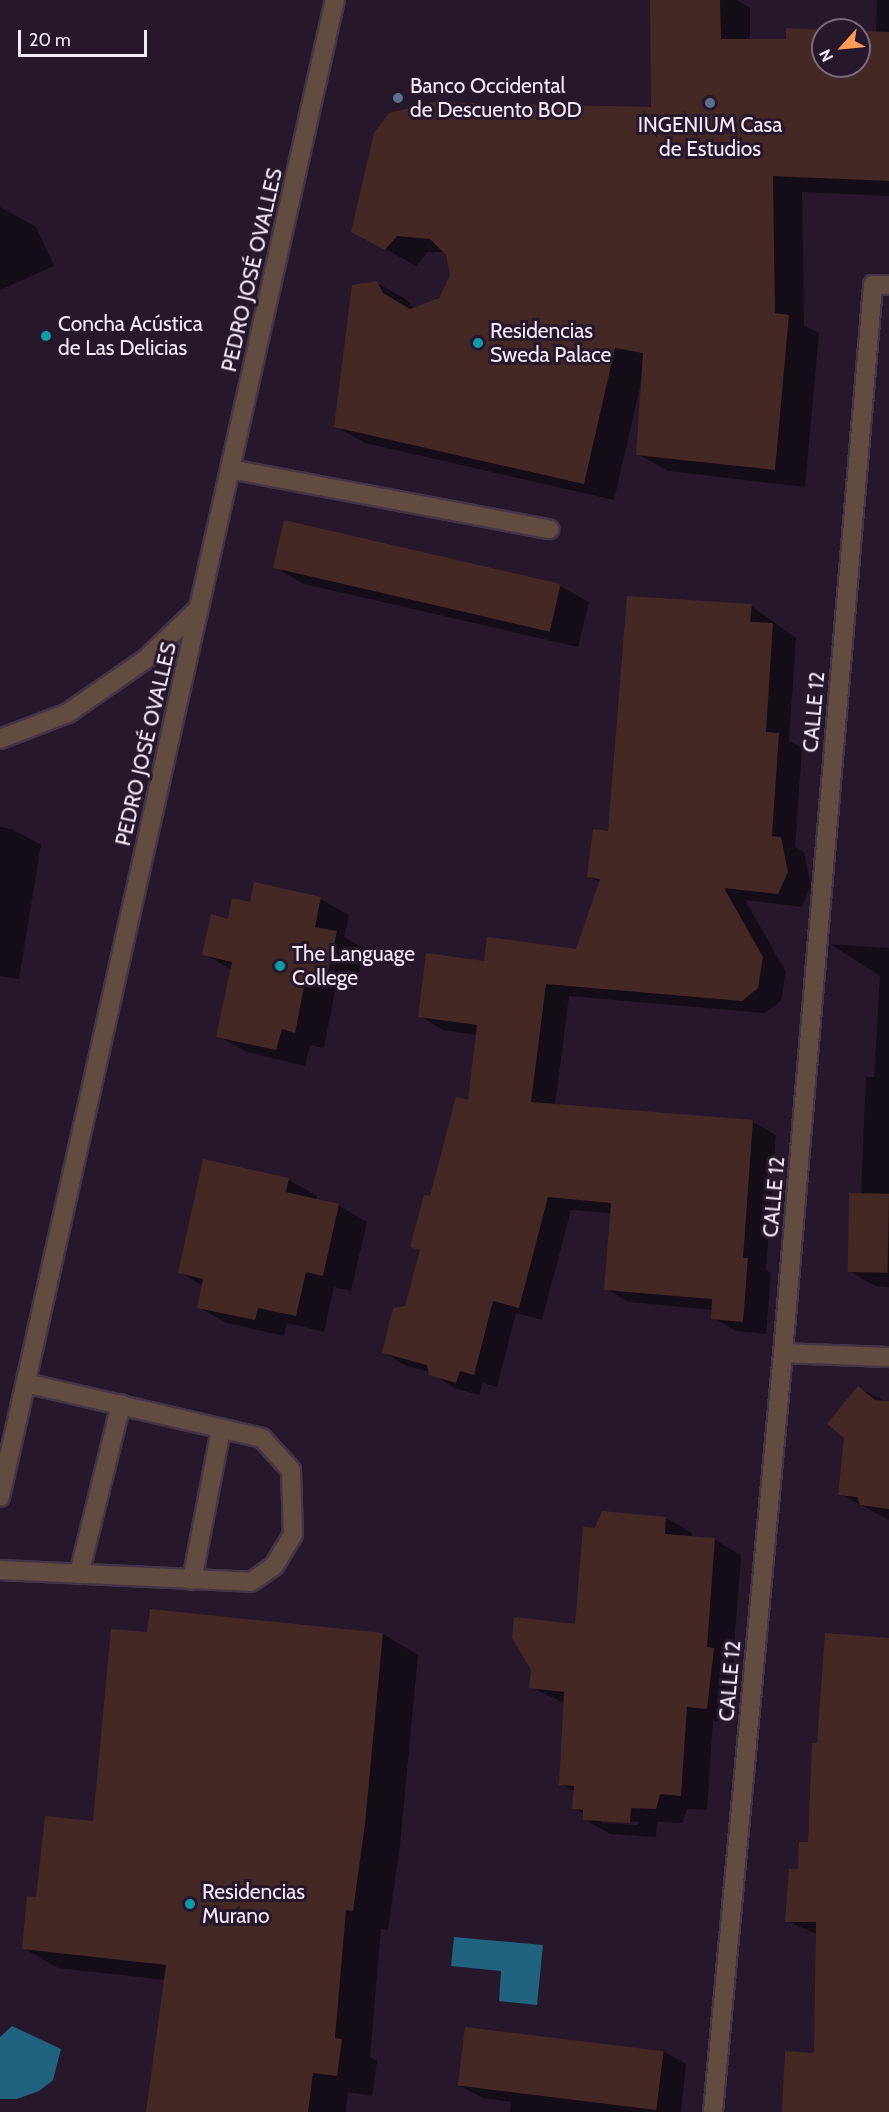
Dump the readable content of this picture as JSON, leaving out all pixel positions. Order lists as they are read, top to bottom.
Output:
{
  "streets": {
    "street": ["PEDRO JOSÉ OVALLES", "CALLE 12"]
  },
  "places": [
    "Banco Occidental de Descuento BOD",
    "INGENIUM Casa de Estudios",
    "Concha Acústica de Las Delicias",
    "Residencias Sweda Palace",
    "The Language College",
    "Residencias Murano"
  ],
  "scale_bar": "20 m",
  "north": "bottom left"
}
